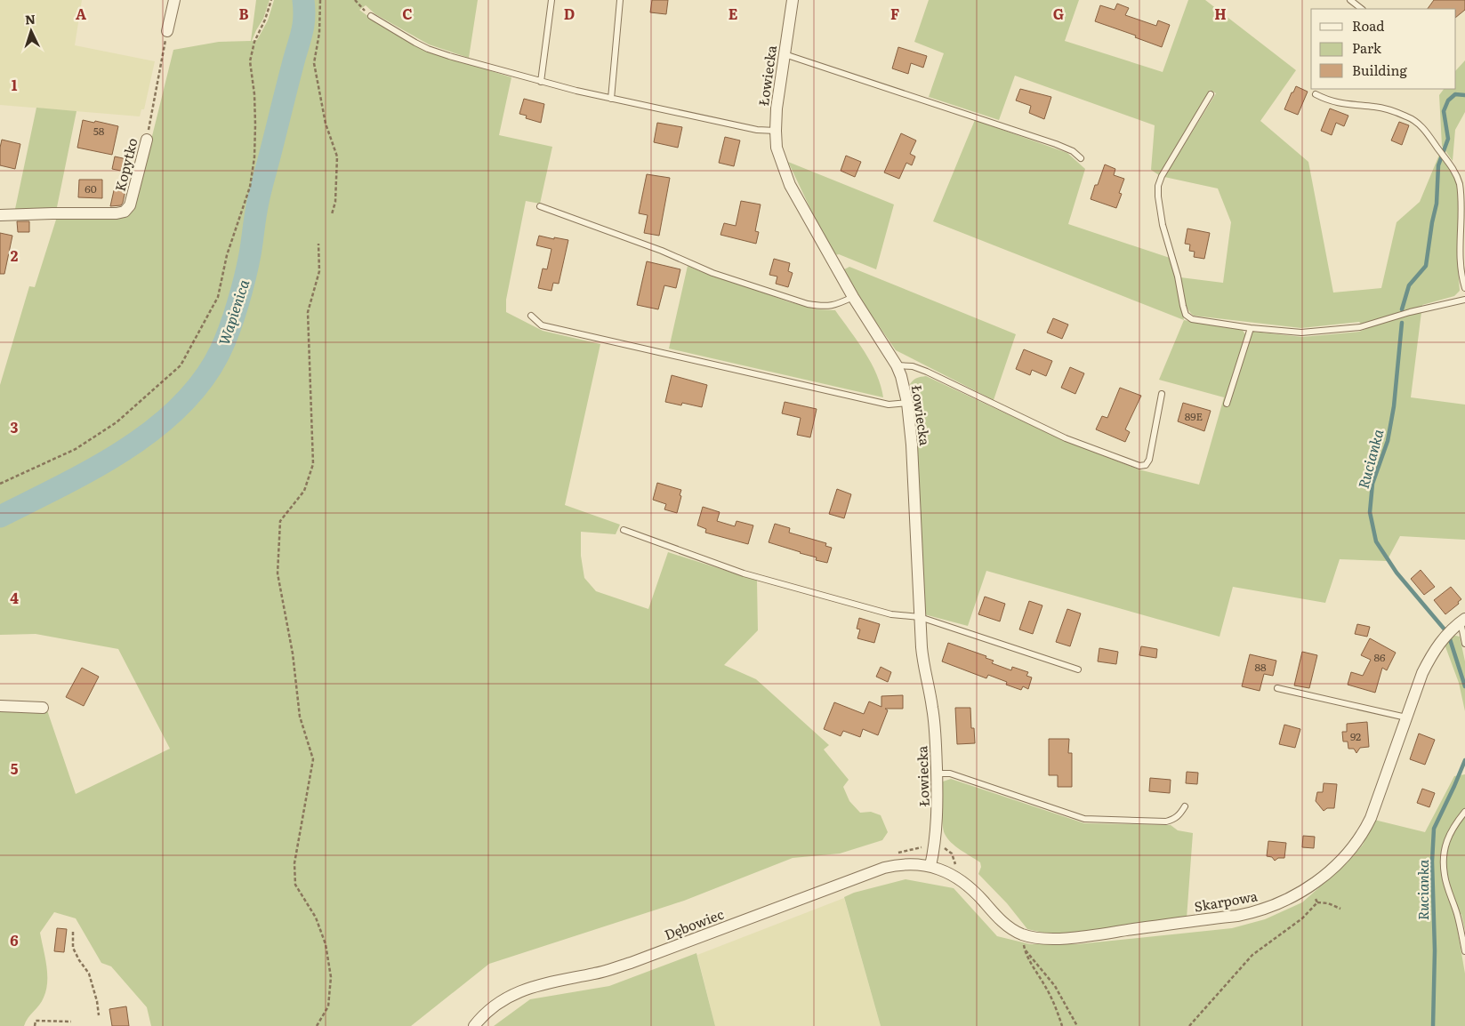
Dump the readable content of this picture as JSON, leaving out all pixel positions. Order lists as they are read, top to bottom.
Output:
{
  "streets": {
    "street": [
      "Łowiecka",
      "Kopytko",
      "Skarpowa",
      "Dębowiec"
    ]
  },
  "crossings": [
    ["Łowiecka", "Skarpowa"],
    ["Łowiecka", "Dębowiec"],
    ["Skarpowa", "Dębowiec"]
  ],
  "water": ["Wapienica", "Rucianka"],
  "house_numbers": [
    "58",
    "60",
    "89E",
    "86",
    "88",
    "92"
  ],
  "legend": ["Road", "Park", "Building"],
  "north": "top",
  "grid": {
    "columns": [
      "A",
      "B",
      "C",
      "D",
      "E",
      "F",
      "G",
      "H"
    ],
    "rows": [
      "1",
      "2",
      "3",
      "4",
      "5",
      "6"
    ]
  }
}
